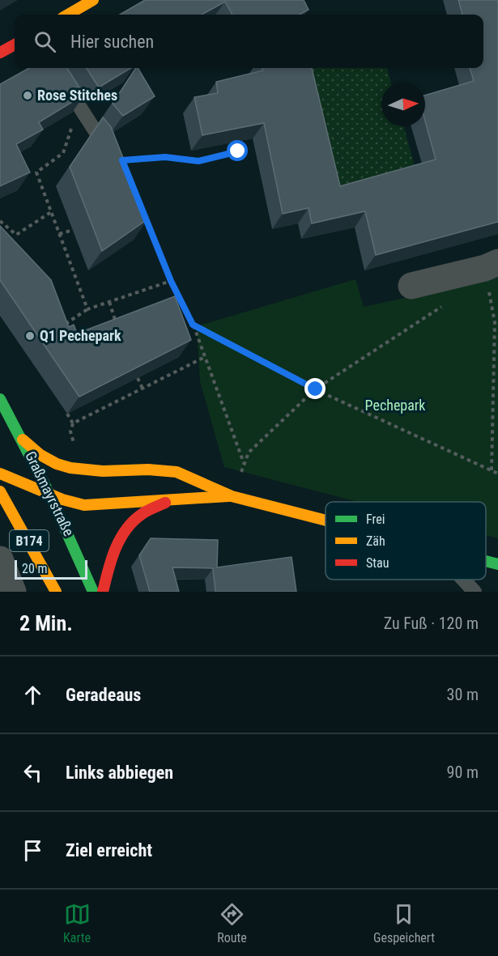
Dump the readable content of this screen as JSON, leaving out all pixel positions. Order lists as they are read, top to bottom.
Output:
{
  "streets": {
    "street": ["Graßmayrstraße", "B174"]
  },
  "parks": ["Pechepark"],
  "places": ["Rose Stitches", "Q1 Pechepark"],
  "legend": ["Frei", "Zäh", "Stau"],
  "scale_bar": "20 m",
  "north": "right",
  "page": {
    "search": "Hier suchen",
    "scale": "20 m",
    "heading": ["2 Min.", "Zu Fuß · 120 m"],
    "list": [
      ["Geradeaus", "30 m"],
      ["Links abbiegen", "90 m"],
      "Ziel erreicht"
    ],
    "nav": ["Karte", "Route", "Gespeichert"]
  }
}
